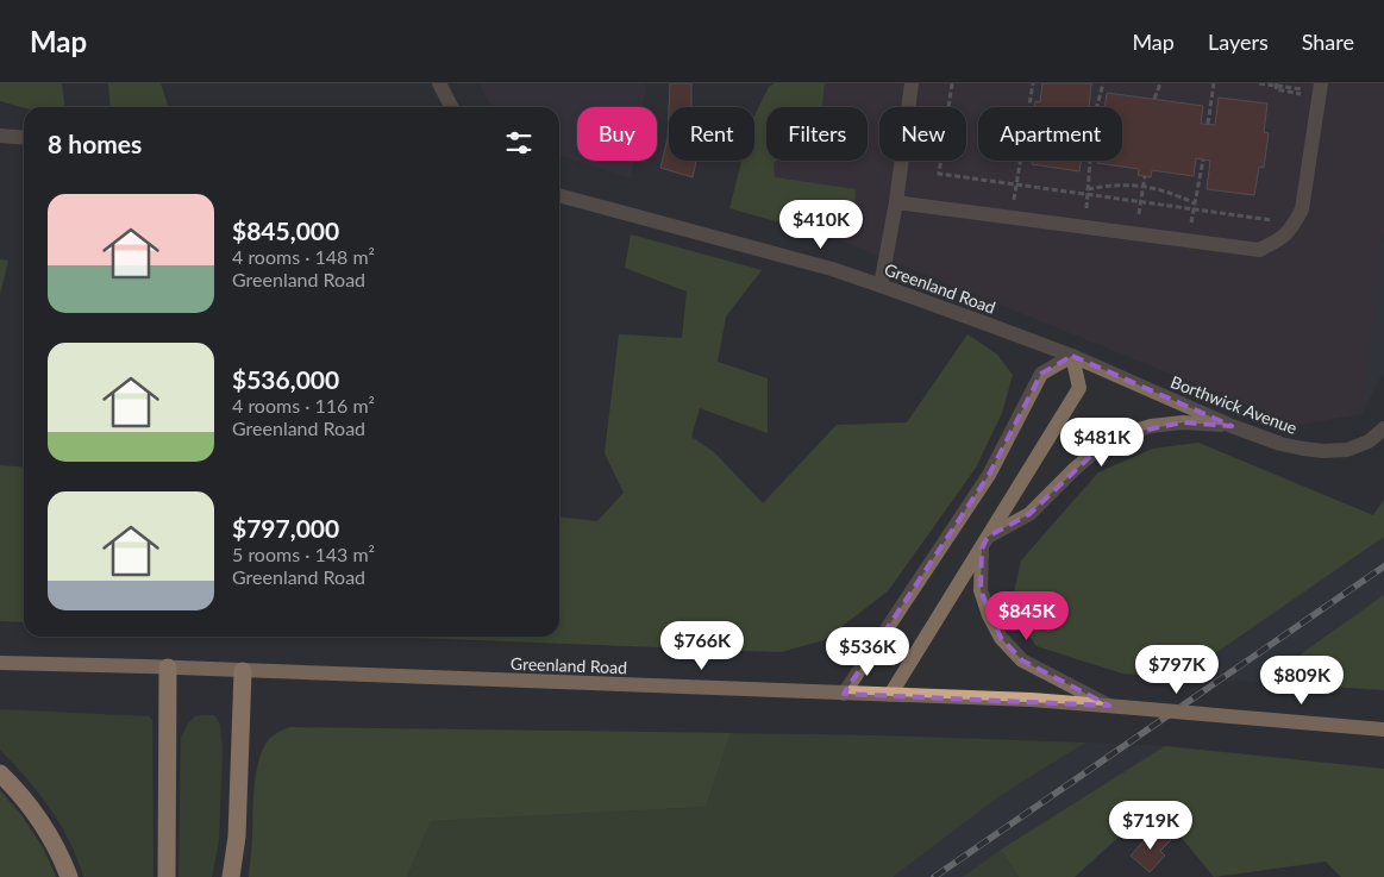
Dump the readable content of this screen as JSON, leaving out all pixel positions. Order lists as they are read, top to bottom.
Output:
{
  "streets": {
    "main road": ["Greenland Road"],
    "street": ["Borthwick Avenue"]
  },
  "crossings": [
    ["Greenland Road", "Borthwick Avenue"]
  ],
  "page": {
    "header": "Map",
    "nav": ["Map", "Layers", "Share"],
    "chip": [
      "Buy",
      "Rent",
      "Filters",
      "New",
      "Apartment"
    ],
    "heading": "8 homes",
    "list": [
      {
        "name": "$845,000",
        "note": "4 rooms · 148 m² · Greenland Road"
      },
      {
        "name": "$536,000",
        "note": "4 rooms · 116 m² · Greenland Road"
      },
      {
        "name": "$797,000",
        "note": "5 rooms · 143 m² · Greenland Road"
      }
    ],
    "price": [
      "$410K",
      "$481K",
      "$845K",
      "$766K",
      "$536K",
      "$797K",
      "$809K",
      "$719K"
    ]
  }
}
